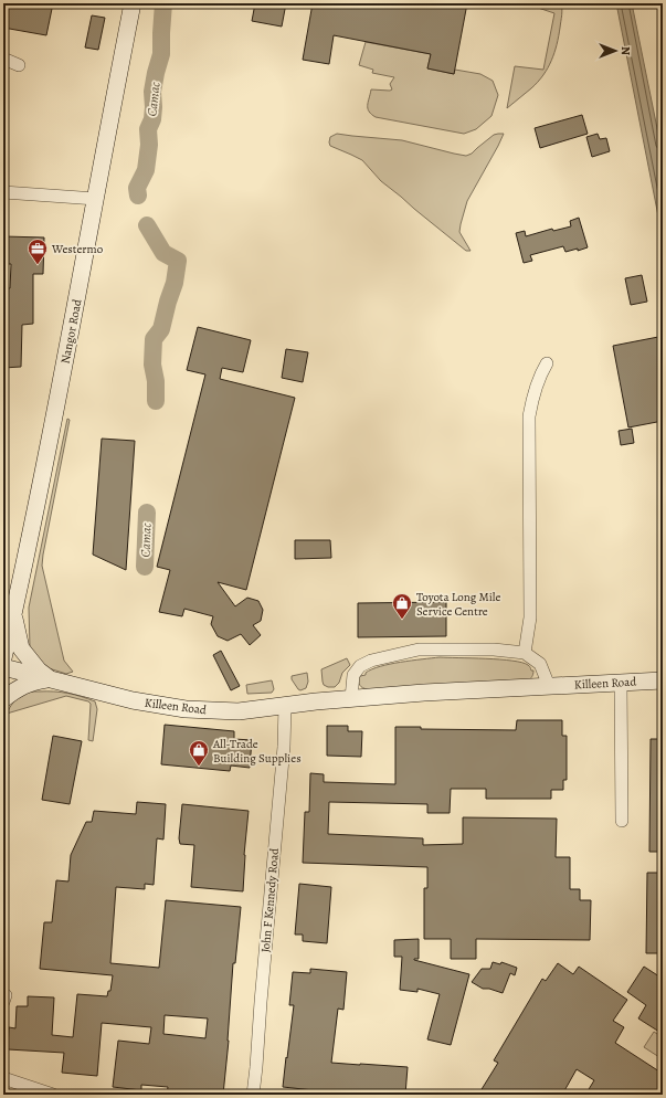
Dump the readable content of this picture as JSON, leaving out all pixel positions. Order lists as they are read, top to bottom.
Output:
{
  "streets": {
    "main road": ["Nangor Road", "Killeen Road"],
    "street": ["John F Kennedy Road"]
  },
  "crossings": [
    ["Killeen Road", "John F Kennedy Road"]
  ],
  "water": ["Camac"],
  "places": {
    "office": ["Westermo"],
    "shop": ["Toyota Long Mile Service Centre", "All-Trade Building Supplies"]
  },
  "north": "right"
}
